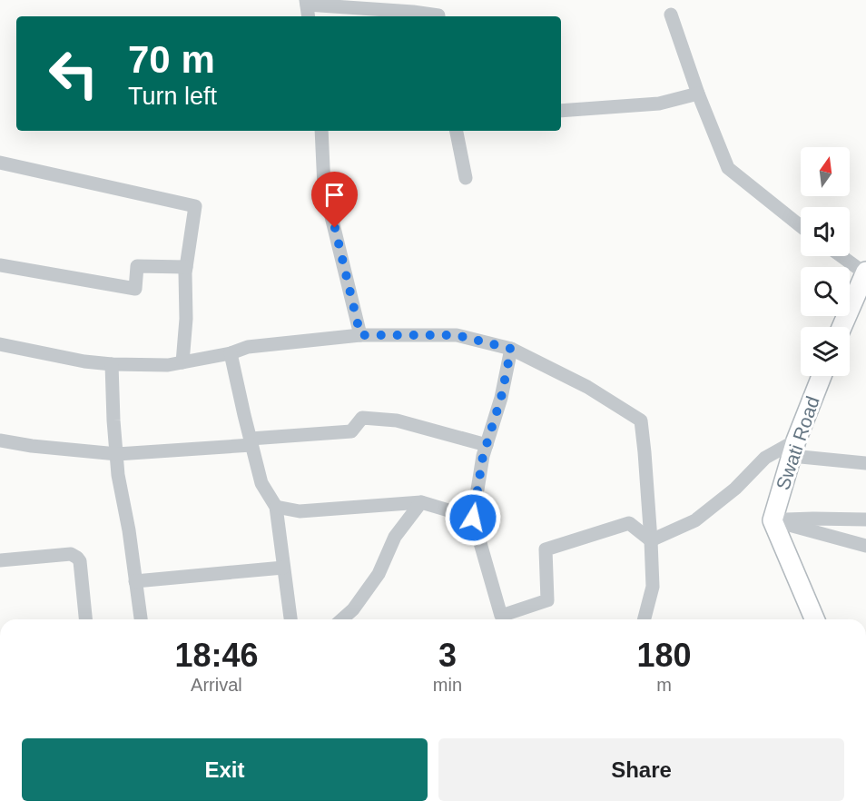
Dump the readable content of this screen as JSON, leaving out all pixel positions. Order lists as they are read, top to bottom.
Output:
{
  "streets": {
    "street": ["Swati Road"]
  },
  "north": "top",
  "page": {
    "turn": ["70 m", "Turn left"],
    "eta": [
      "18:46",
      "Arrival",
      "3",
      "min",
      "180",
      "m"
    ],
    "buttons": ["Exit", "Share"]
  }
}
